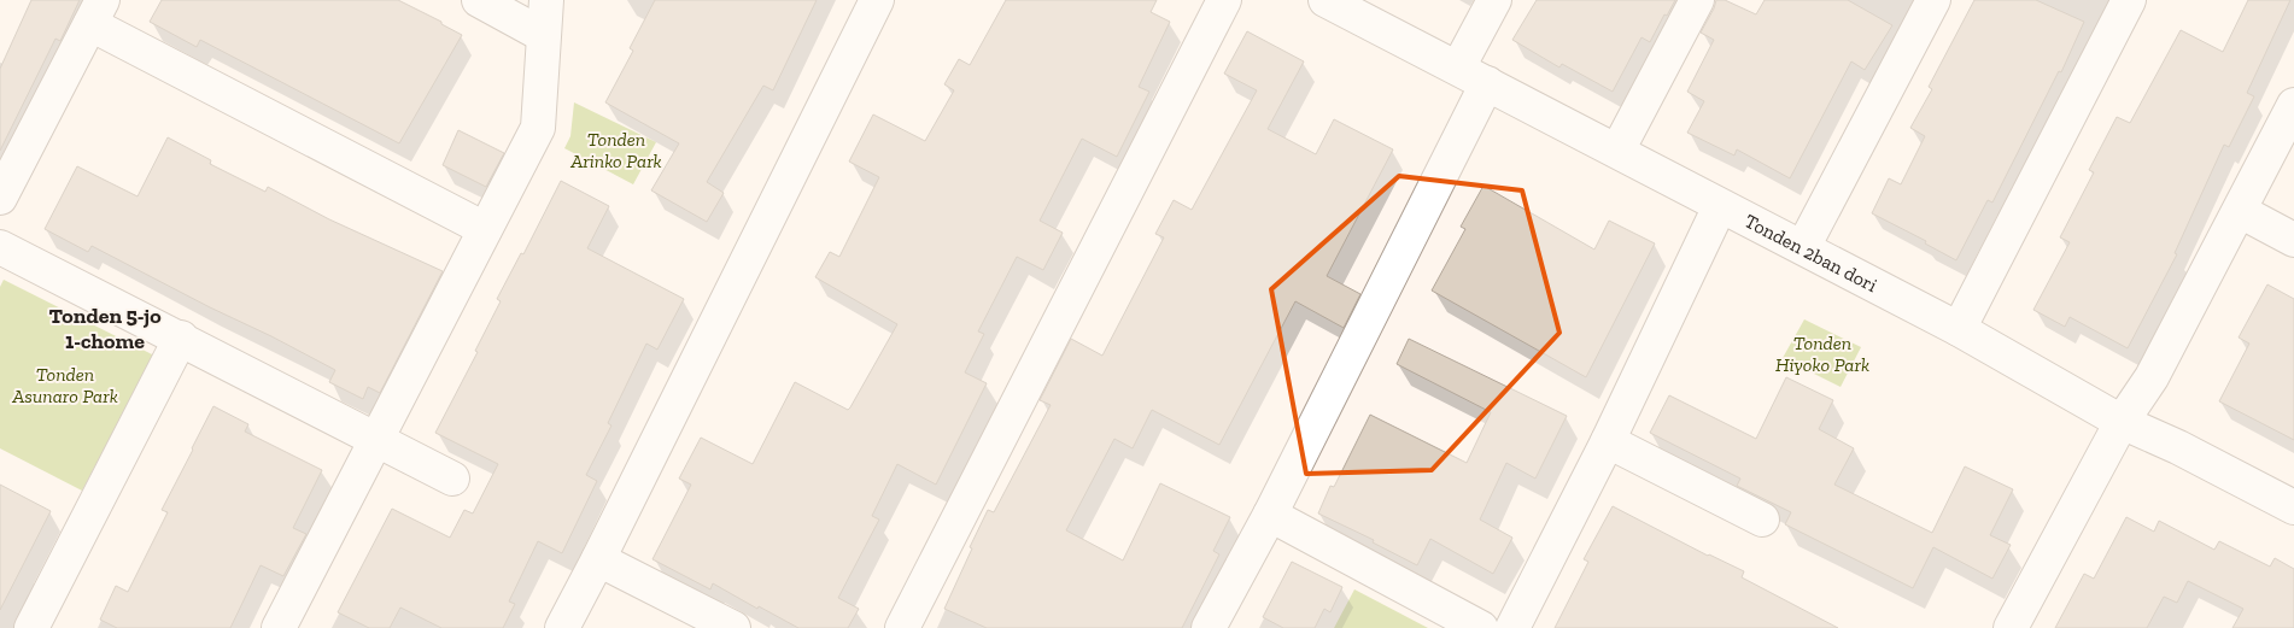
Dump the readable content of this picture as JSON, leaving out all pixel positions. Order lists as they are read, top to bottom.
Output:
{
  "streets": {
    "street": ["Tonden 2ban dori"]
  },
  "districts": ["Tonden 5-jo 1-chome"],
  "parks": ["Tonden Arinko Park", "Tonden Hiyoko Park", "Tonden Asunaro Park"]
}
